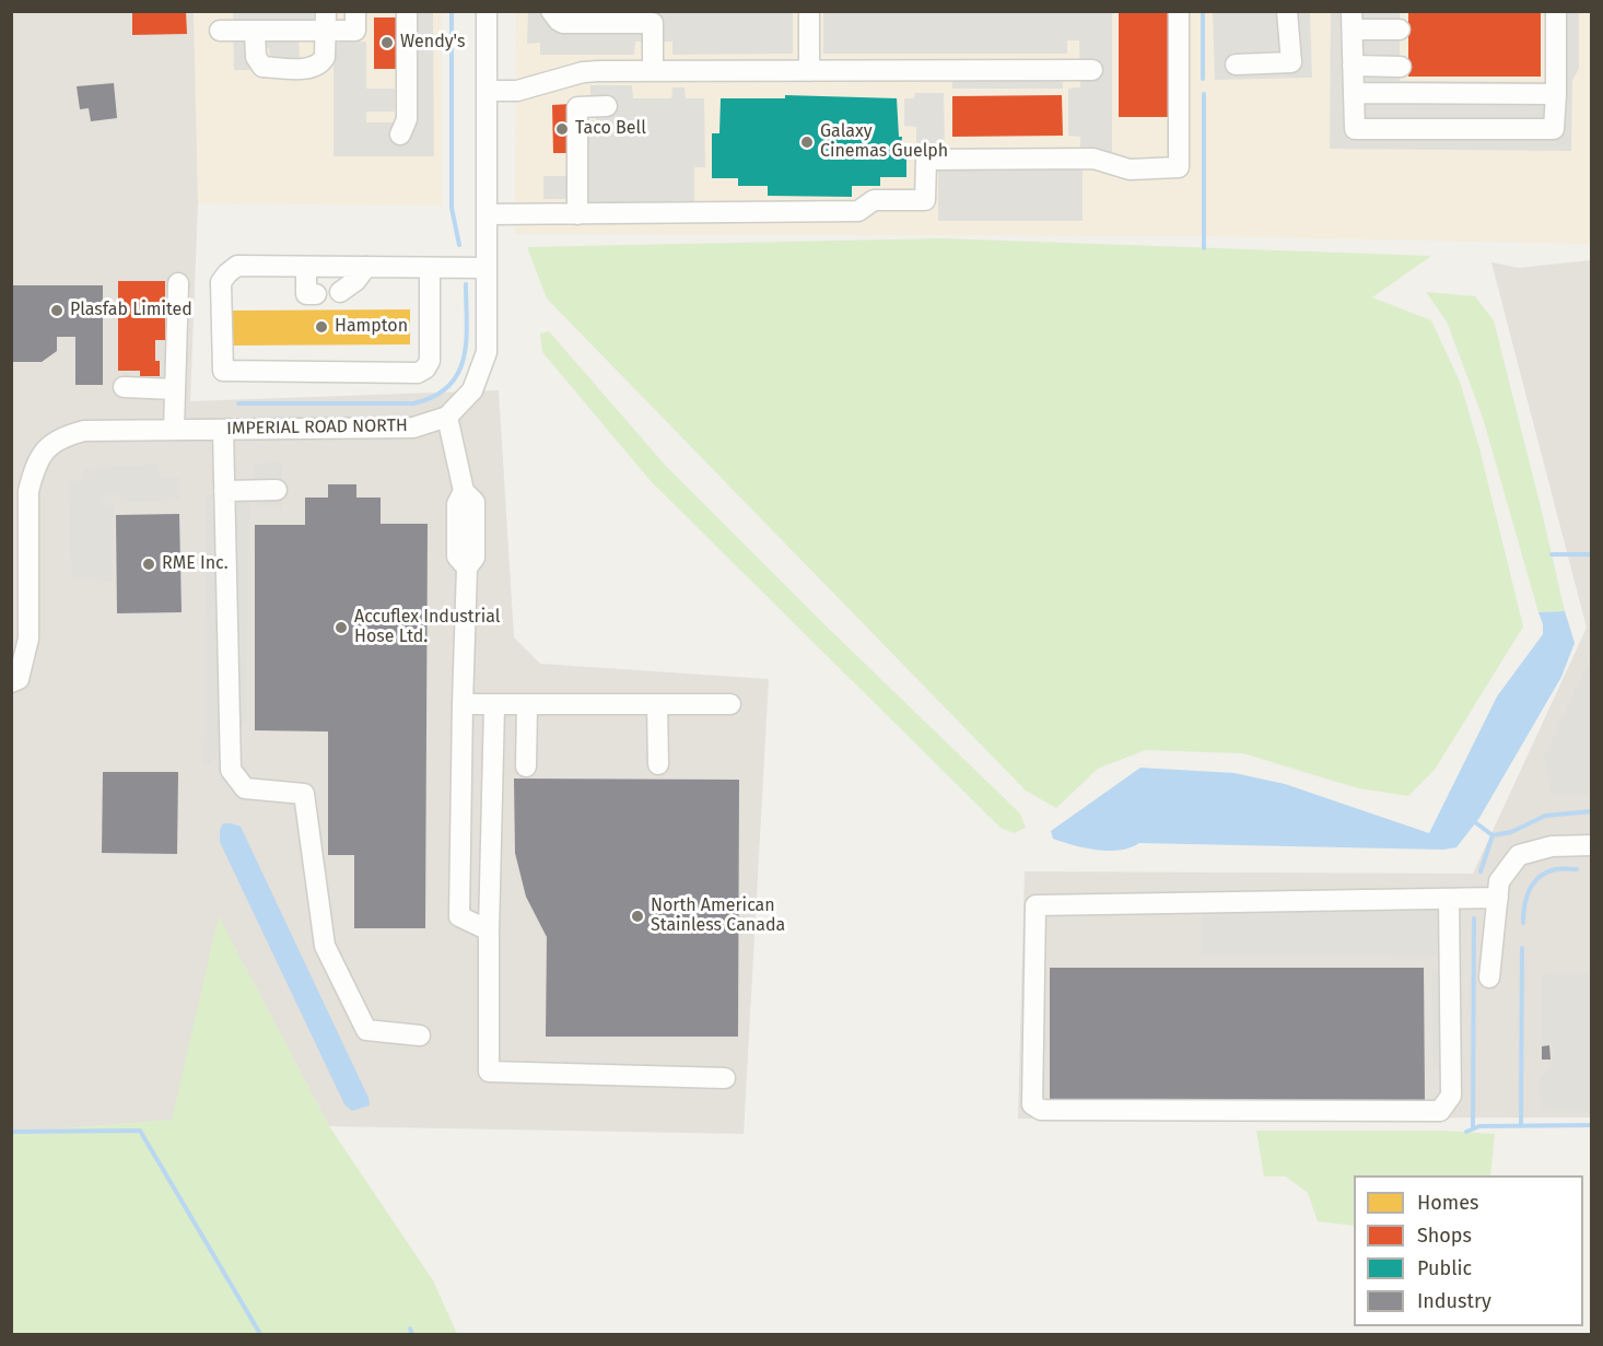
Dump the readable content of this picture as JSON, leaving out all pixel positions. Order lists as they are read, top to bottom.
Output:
{
  "streets": {
    "street": ["IMPERIAL ROAD NORTH"]
  },
  "places": [
    "Wendy's",
    "Taco Bell",
    "Galaxy Cinemas Guelph",
    "Plasfab Limited",
    "Hampton",
    "RME Inc.",
    "Accuflex Industrial Hose Ltd.",
    "North American Stainless Canada"
  ],
  "legend": [
    "Homes",
    "Shops",
    "Public",
    "Industry"
  ]
}
